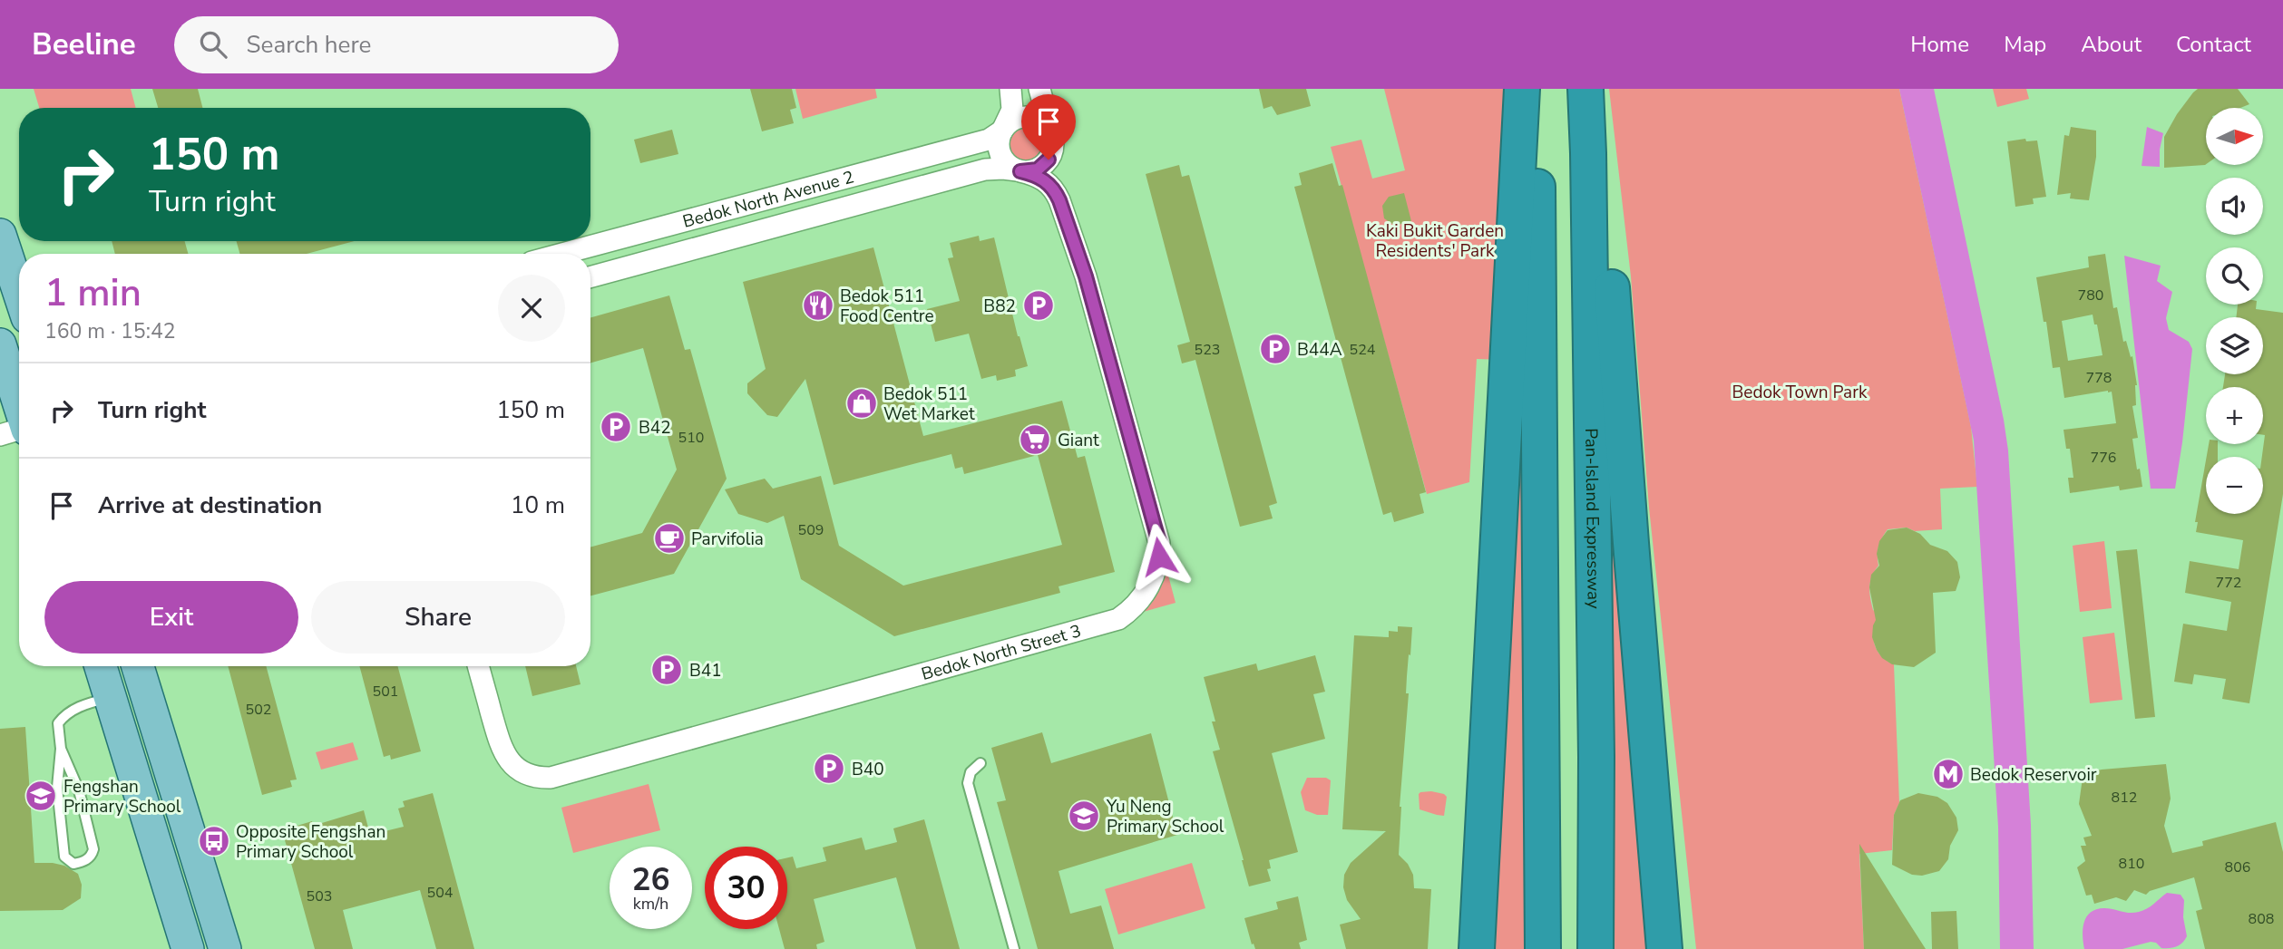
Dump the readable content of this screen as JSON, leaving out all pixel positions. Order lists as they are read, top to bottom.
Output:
{
  "streets": {
    "highway": ["Pan-Island Expressway"],
    "street": ["Bedok North Avenue 2", "Bedok North Street 3"]
  },
  "crossings": [
    ["Bedok North Avenue 2", "Bedok North Street 3"]
  ],
  "parks": ["Kaki Bukit Garden Residents' Park", "Bedok Town Park"],
  "places": {
    "restaurant": ["Bedok 511 Food Centre"],
    "parking": [
      "B82",
      "B44A",
      "B42",
      "B41",
      "B40"
    ],
    "shop": ["Bedok 511 Wet Market"],
    "supermarket": ["Giant"],
    "cafe": ["Parvifolia"],
    "metro station": ["Bedok Reservoir"],
    "school or university": ["Fengshan Primary School", "Yu Neng Primary School"],
    "bus stop": ["Opposite Fengshan Primary School"]
  },
  "house_numbers": [
    "780",
    "523",
    "524",
    "778",
    "510",
    "776",
    "509",
    "772",
    "501",
    "502",
    "812",
    "810",
    "806",
    "504",
    "503",
    "808"
  ],
  "north": "right",
  "page": {
    "header": "Beeline",
    "search": "Search here",
    "nav": [
      "Home",
      "Map",
      "About",
      "Contact"
    ],
    "map_buttons": ["+", "−"],
    "turn": ["150 m", "Turn right"],
    "heading": ["1 min", "160 m · 15:42"],
    "list": [
      {
        "name": "Turn right",
        "value": "150 m"
      },
      {
        "name": "Arrive at destination",
        "value": "10 m"
      }
    ],
    "buttons": ["Exit", "Share"],
    "speed": "26 km/h",
    "limit": "30"
  }
}
